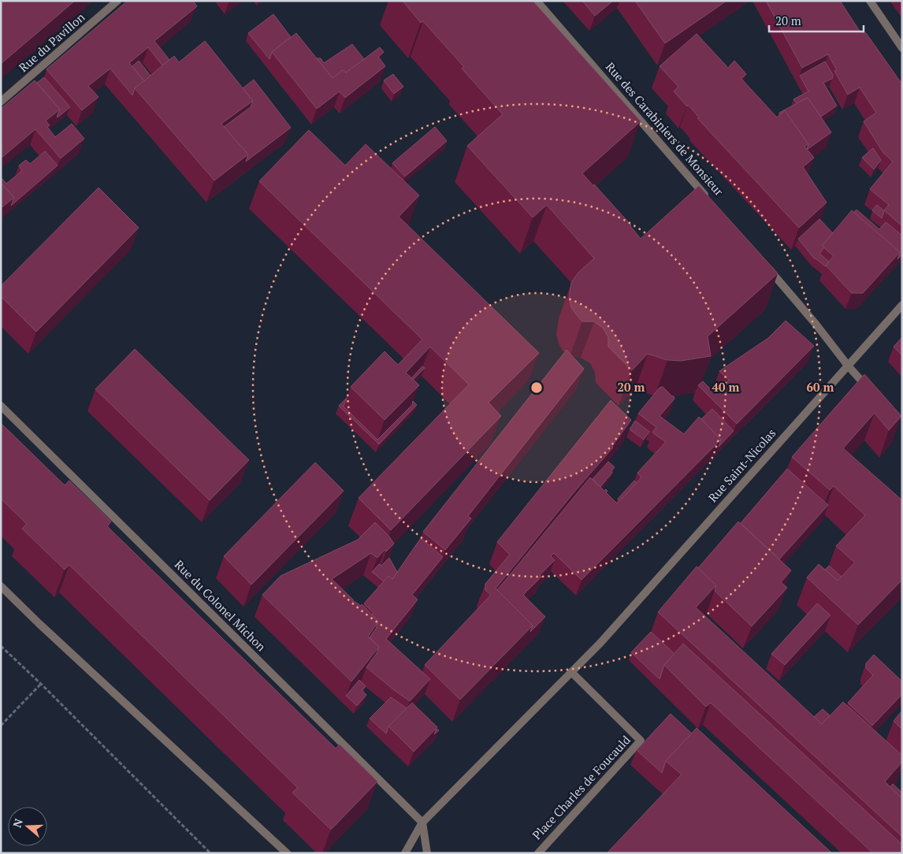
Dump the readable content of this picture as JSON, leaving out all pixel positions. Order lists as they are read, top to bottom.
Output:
{
  "streets": {
    "street": [
      "Rue du Pavillon",
      "Rue des Carabiniers de Monsieur",
      "Rue Saint-Nicolas",
      "Rue du Colonel Michon",
      "Place Charles de Foucauld"
    ]
  },
  "crossings": [
    ["Rue Saint-Nicolas", "Place Charles de Foucauld"]
  ],
  "scale_bar": "20 m",
  "north": "left",
  "rings": ["20 m", "40 m", "60 m"]
}
